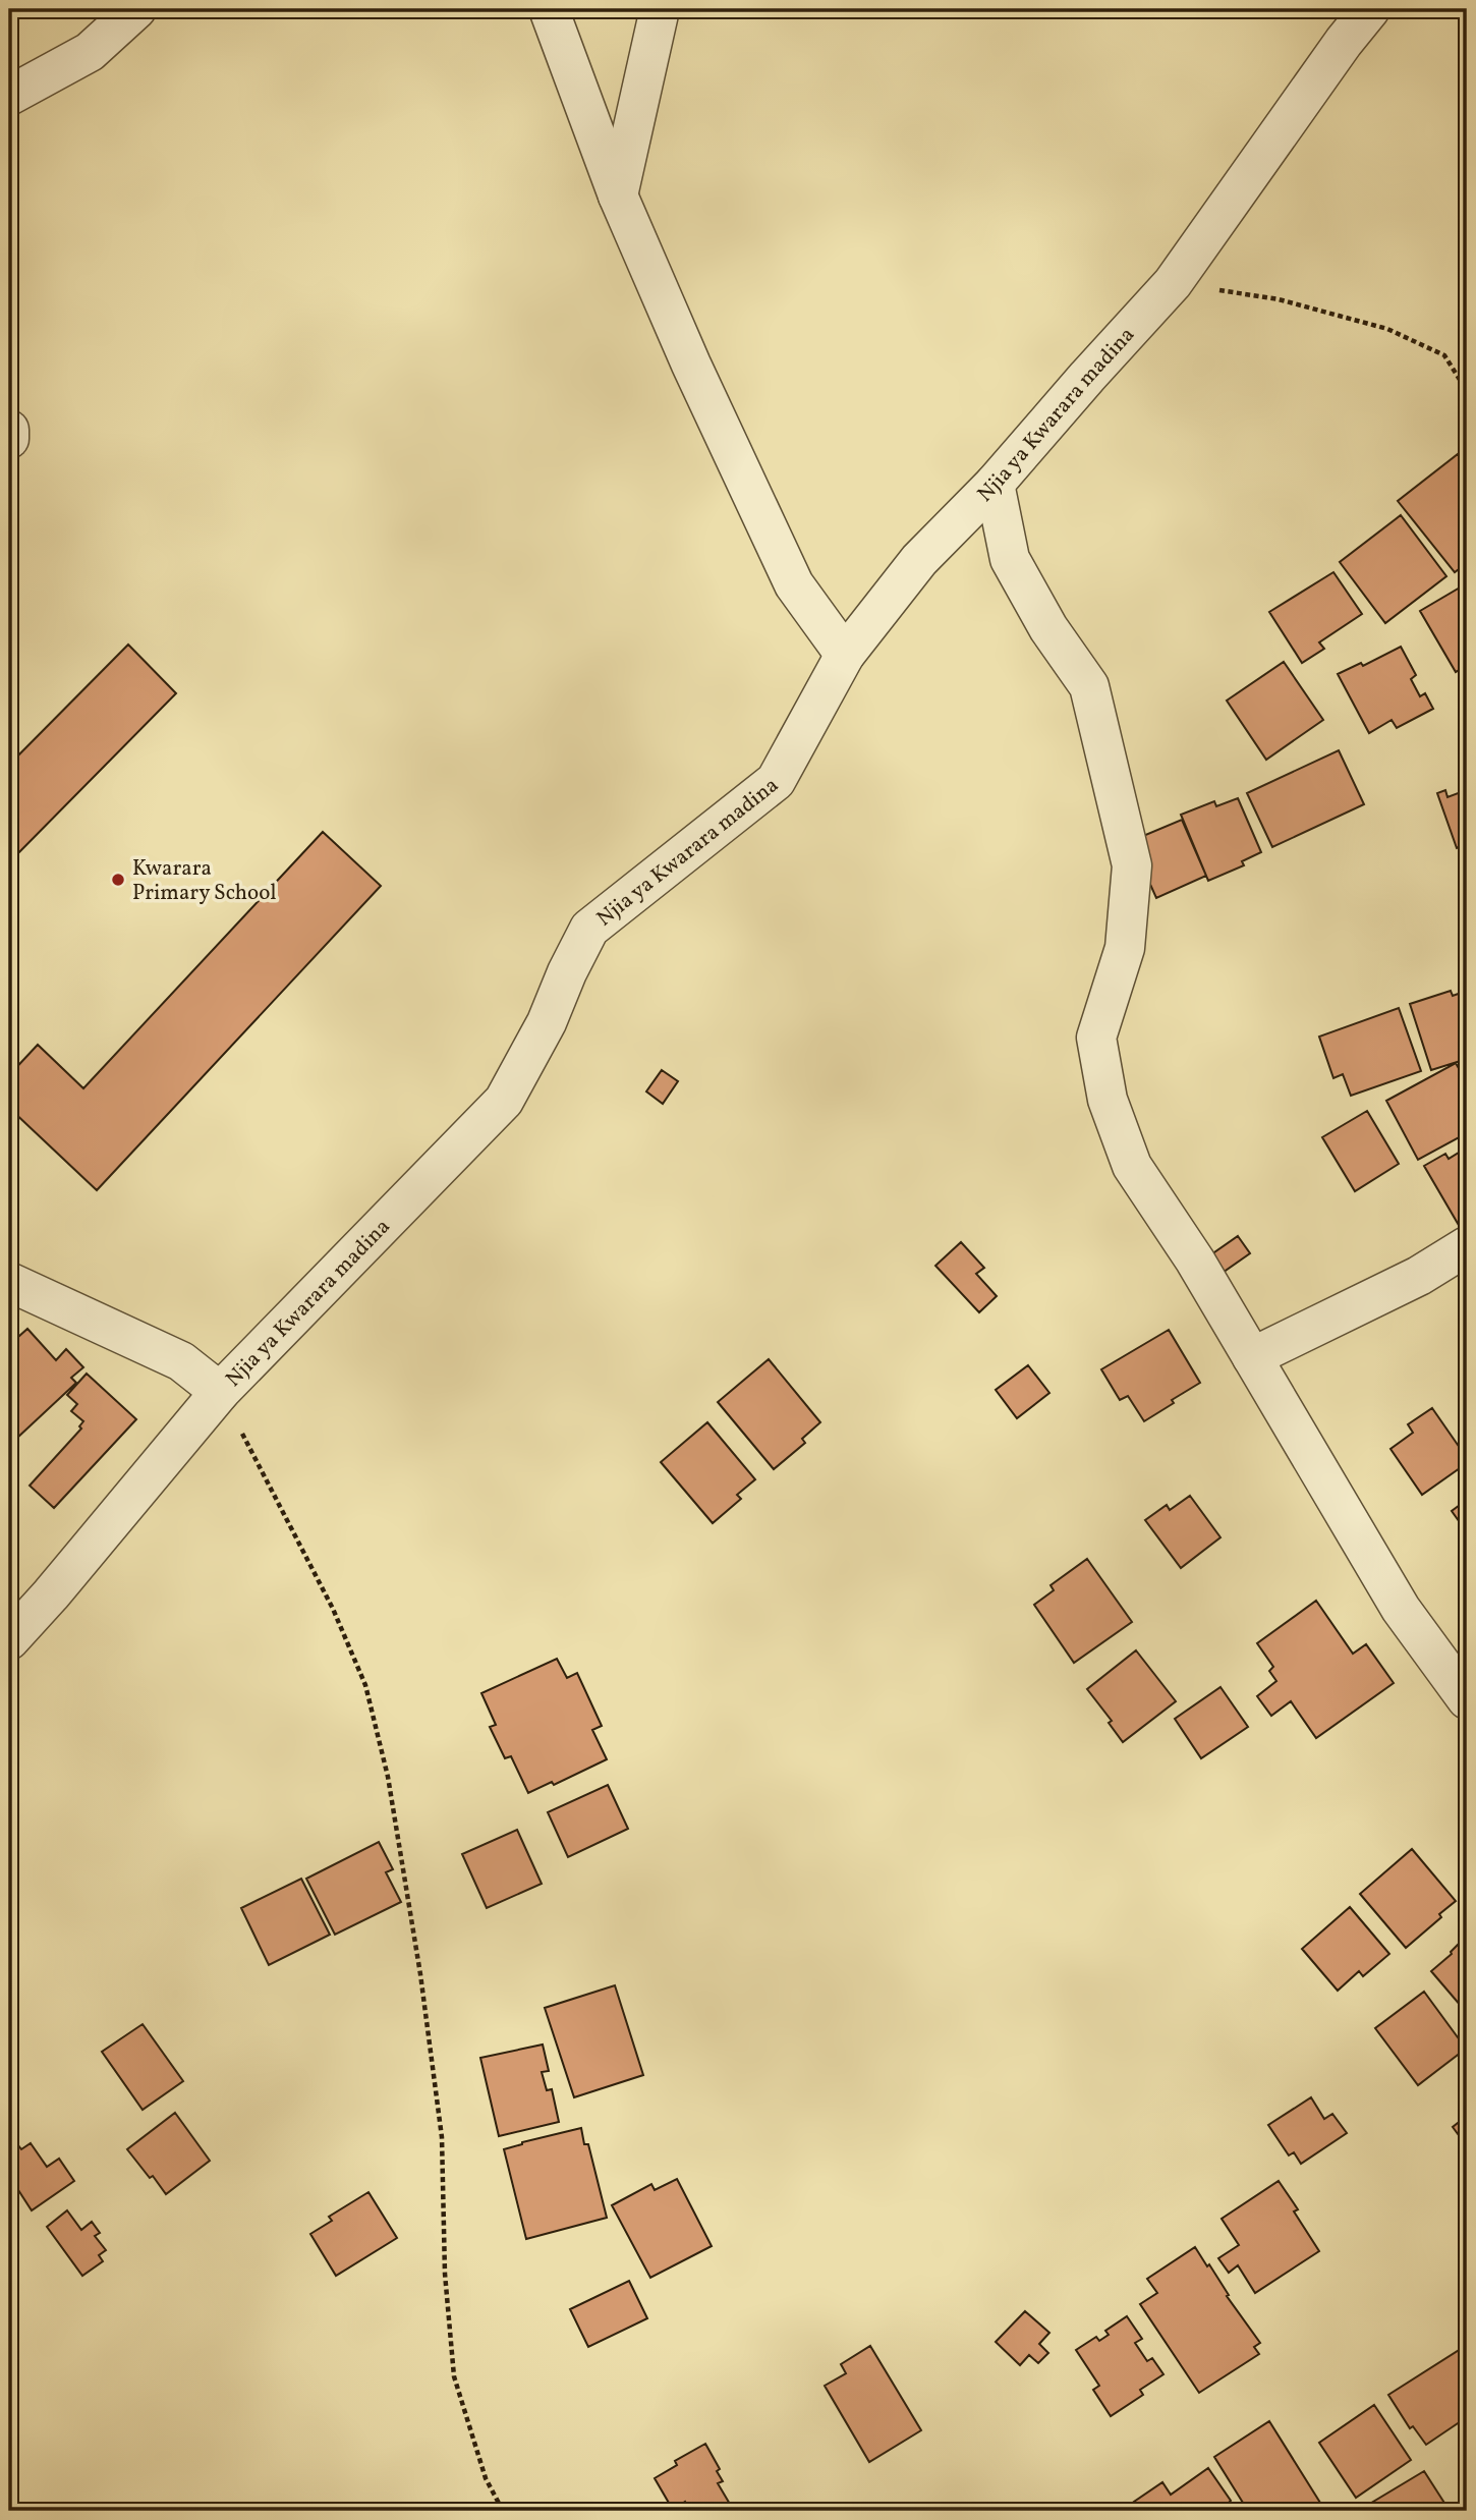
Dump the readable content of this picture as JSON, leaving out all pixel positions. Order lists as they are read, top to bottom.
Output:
{
  "streets": {
    "street": ["Njia ya Kwarara madina"]
  },
  "places": ["Kwarara Primary School"]
}
